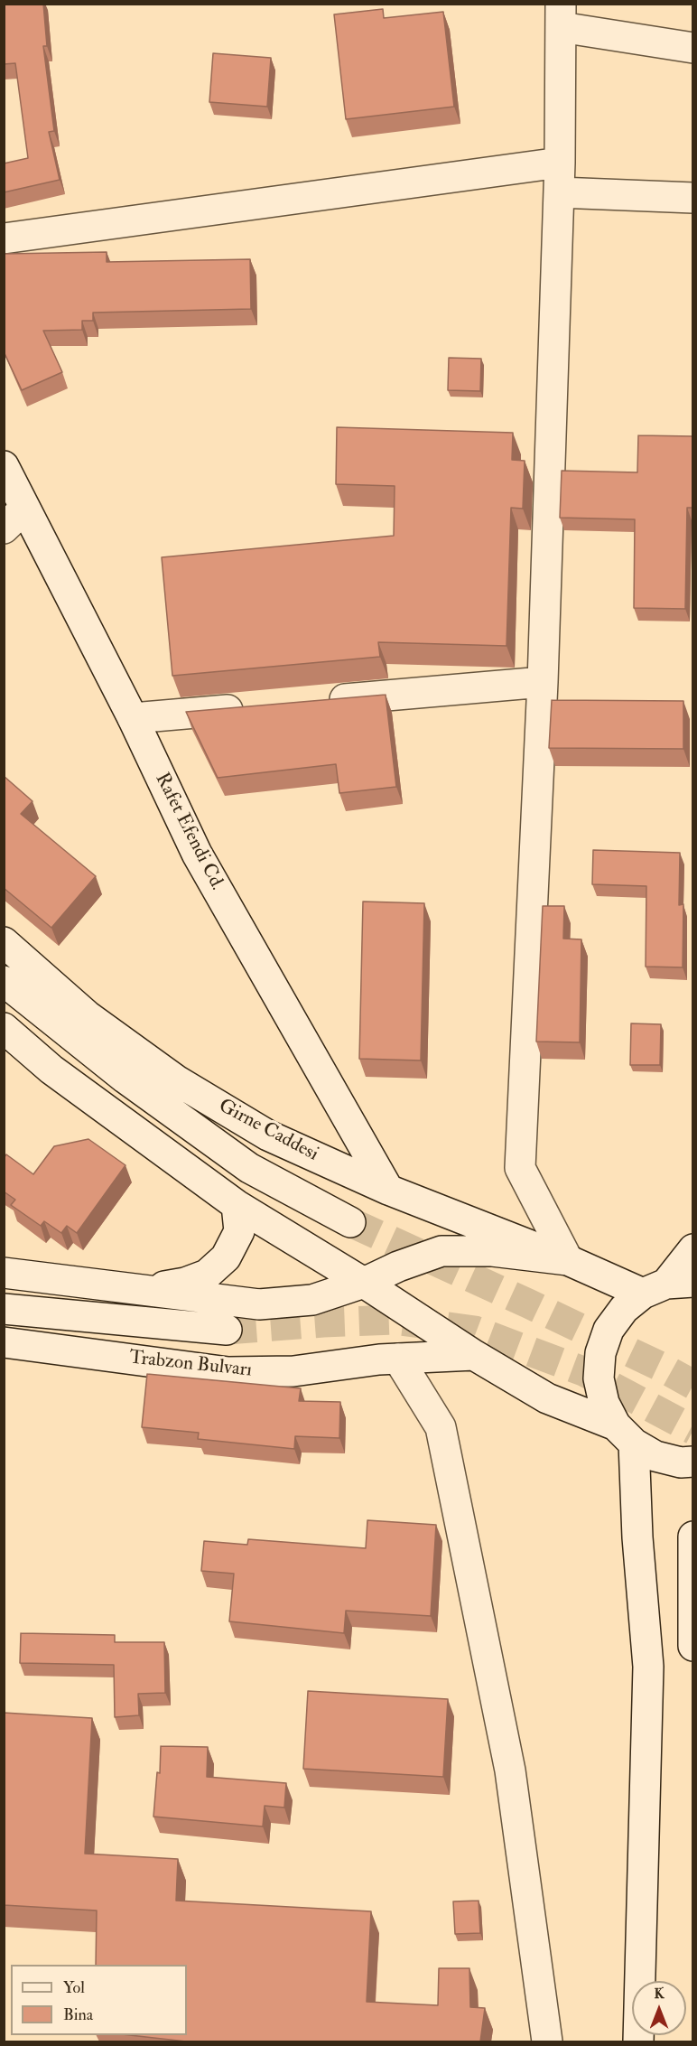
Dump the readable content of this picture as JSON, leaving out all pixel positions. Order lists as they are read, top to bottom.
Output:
{
  "streets": {
    "main road": ["Rafet Efendi Cd.", "Girne Caddesi", "Trabzon Bulvarı"]
  },
  "crossings": [
    ["Rafet Efendi Cd.", "Girne Caddesi"]
  ],
  "legend": ["Yol", "Bina"],
  "north": "top"
}
